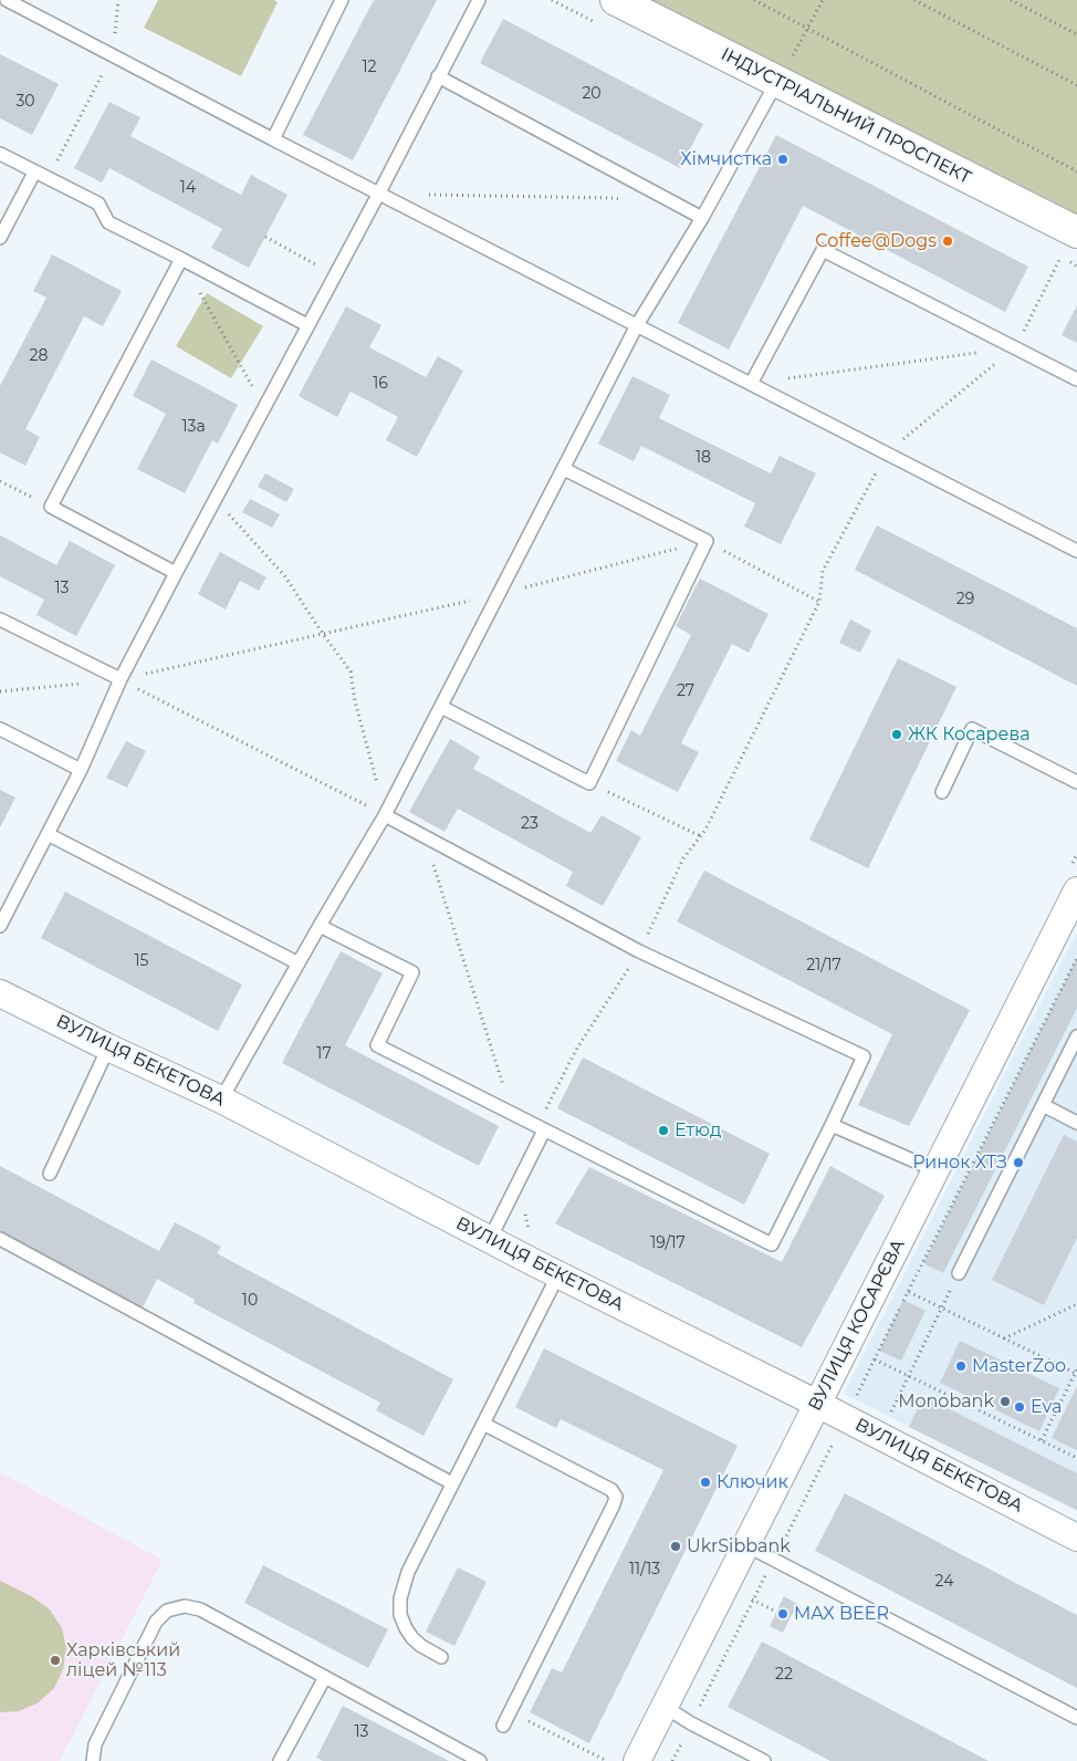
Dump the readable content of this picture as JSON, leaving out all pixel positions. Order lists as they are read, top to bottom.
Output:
{
  "streets": {
    "street": ["ІНДУСТРІАЛЬНИЙ ПРОСПЕКТ", "ВУЛИЦЯ БЕКЕТОВА", "ВУЛИЦЯ КОСАРЄВА"]
  },
  "crossings": [
    ["ВУЛИЦЯ БЕКЕТОВА", "ВУЛИЦЯ КОСАРЄВА"]
  ],
  "places": [
    "Хімчистка",
    "Coffee@Dogs",
    "ЖК Косарева",
    "Етюд",
    "Ринок ХТЗ",
    "MasterZoo",
    "Monobank",
    "Eva",
    "Ключик",
    "UkrSibbank",
    "MAX BEER",
    "Харківський ліцей №113"
  ],
  "house_numbers": [
    "12",
    "20",
    "30",
    "14",
    "28",
    "16",
    "13а",
    "18",
    "13",
    "29",
    "27",
    "23",
    "15",
    "21/17",
    "17",
    "19/17",
    "10",
    "11/13",
    "24",
    "22",
    "13"
  ]
}
